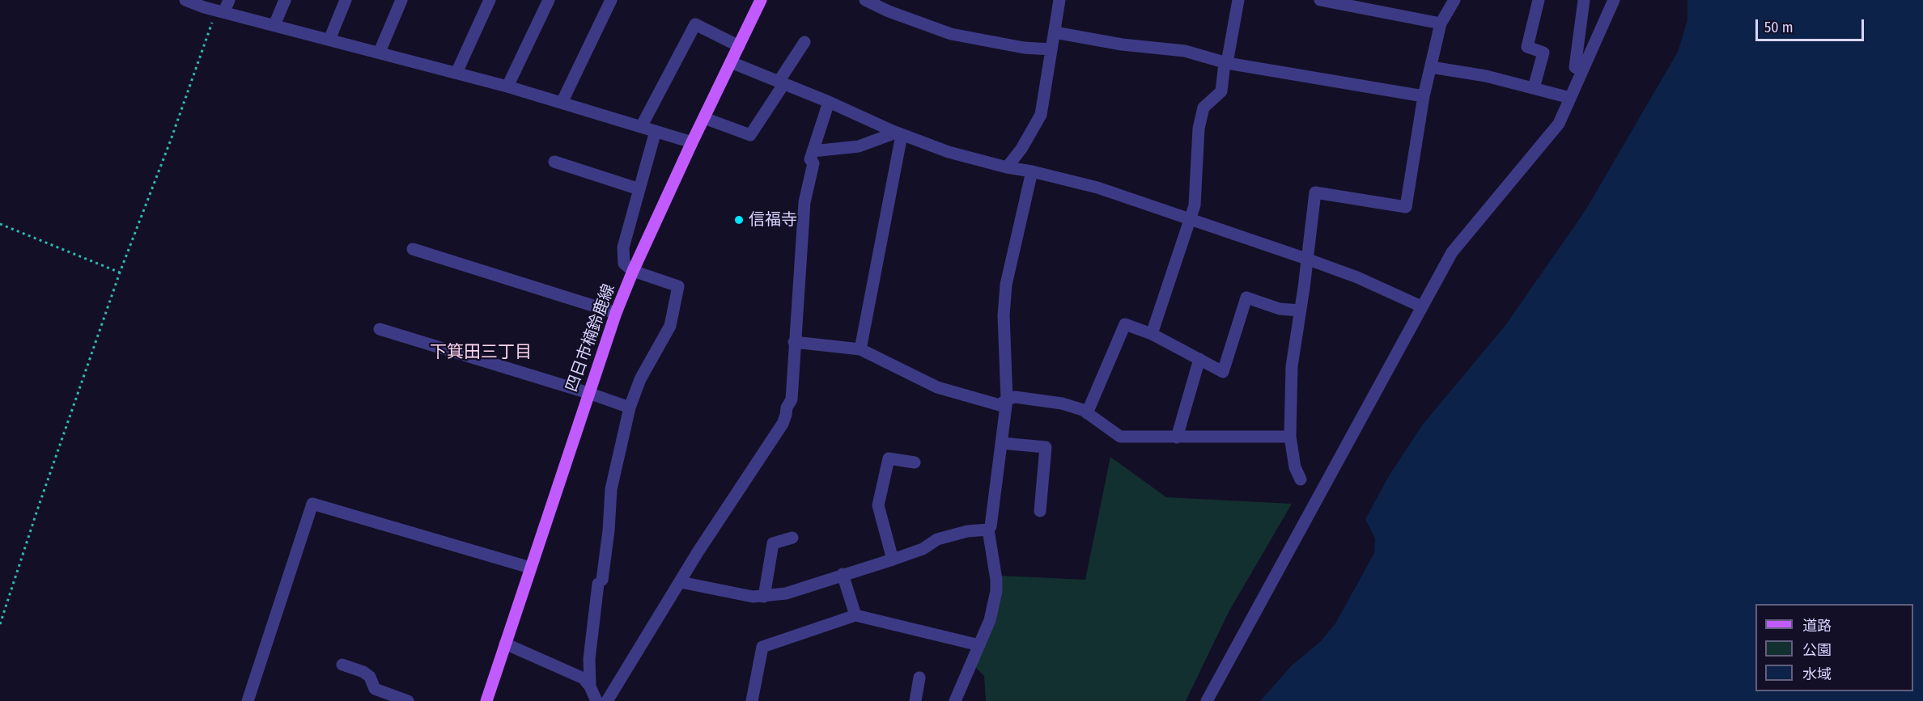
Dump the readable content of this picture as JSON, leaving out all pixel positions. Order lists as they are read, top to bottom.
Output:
{
  "streets": {
    "main road": ["四日市楠鈴鹿線"]
  },
  "districts": ["下箕田三丁目"],
  "places": ["信福寺"],
  "legend": ["道路", "公園", "水域"],
  "scale_bar": "50 m"
}
